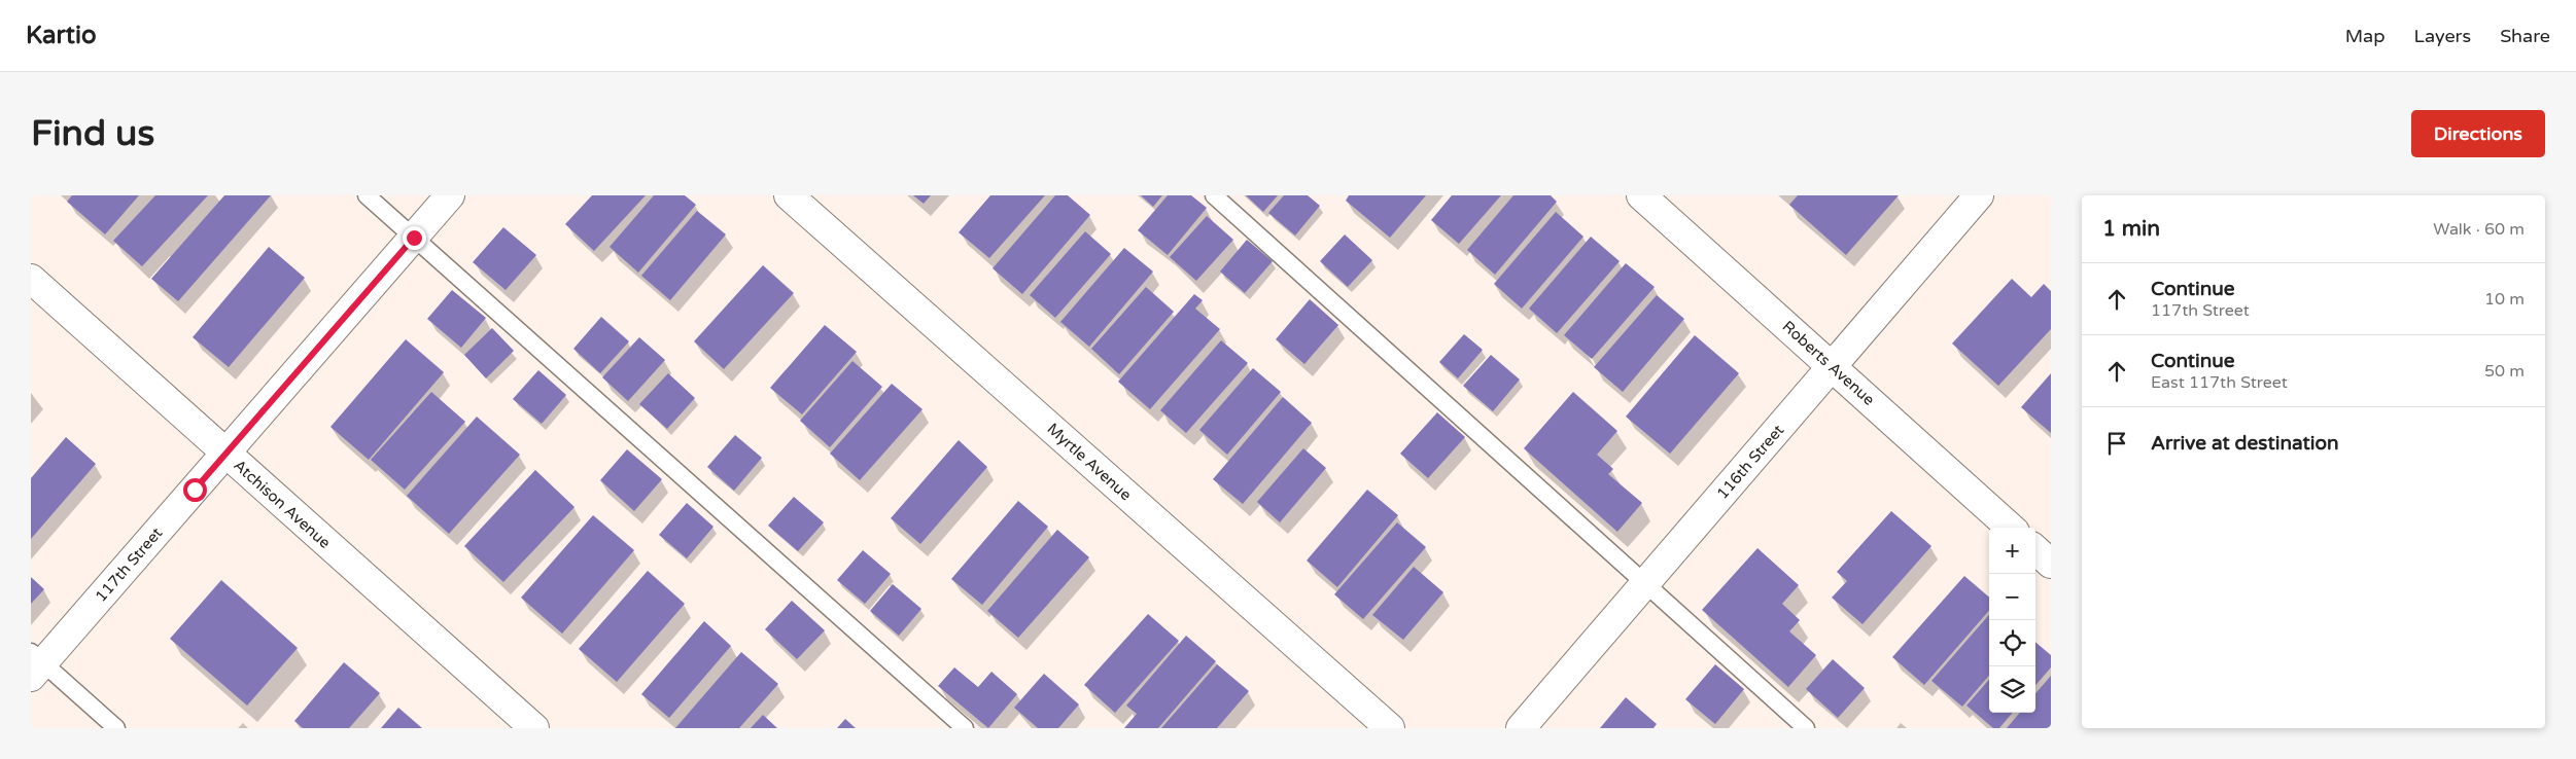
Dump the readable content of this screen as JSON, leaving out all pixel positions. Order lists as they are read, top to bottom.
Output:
{
  "streets": {
    "street": [
      "Roberts Avenue",
      "Myrtle Avenue",
      "116th Street",
      "Atchison Avenue",
      "117th Street"
    ]
  },
  "crossings": [
    ["Roberts Avenue", "116th Street"],
    ["Atchison Avenue", "117th Street"]
  ],
  "page": {
    "header": "Kartio",
    "nav": ["Map", "Layers", "Share"],
    "buttons": "Directions",
    "title": "Find us",
    "heading": ["1 min", "Walk · 60 m"],
    "list": [
      ["Continue", "117th Street", "10 m"],
      ["Continue", "East 117th Street", "50 m"],
      "Arrive at destination"
    ],
    "map_buttons": ["+", "−"]
  }
}
